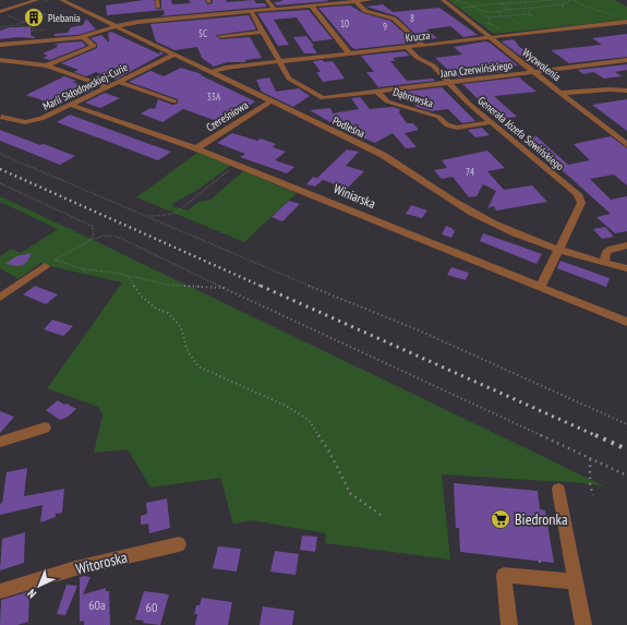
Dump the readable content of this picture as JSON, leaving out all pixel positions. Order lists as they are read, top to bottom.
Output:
{
  "streets": {
    "street": [
      "Krucza",
      "Wyzwolenia",
      "Jana Czerwińskiego",
      "Marii Skłodowskiej-Curie",
      "Dąbrowska",
      "Czereśniowa",
      "Podleśna",
      "Generała Józefa Sowińskiego",
      "Winiarska",
      "Witoroska"
    ]
  },
  "crossings": [
    ["Krucza", "Wyzwolenia"],
    ["Krucza", "Jana Czerwińskiego"],
    ["Krucza", "Podleśna"],
    ["Krucza", "Generała Józefa Sowińskiego"],
    ["Wyzwolenia", "Jana Czerwińskiego"],
    ["Jana Czerwińskiego", "Dąbrowska"],
    ["Jana Czerwińskiego", "Generała Józefa Sowińskiego"],
    ["Marii Skłodowskiej-Curie", "Podleśna"],
    ["Marii Skłodowskiej-Curie", "Winiarska"],
    ["Dąbrowska", "Generała Józefa Sowińskiego"],
    ["Czereśniowa", "Podleśna"],
    ["Czereśniowa", "Winiarska"],
    ["Podleśna", "Generała Józefa Sowińskiego"]
  ],
  "places": {
    "building": ["Plebania"],
    "supermarket": ["Biedronka"]
  },
  "house_numbers": [
    "8",
    "10",
    "9",
    "5C",
    "33A",
    "74",
    "60a",
    "60"
  ],
  "north": "bottom left"
}
